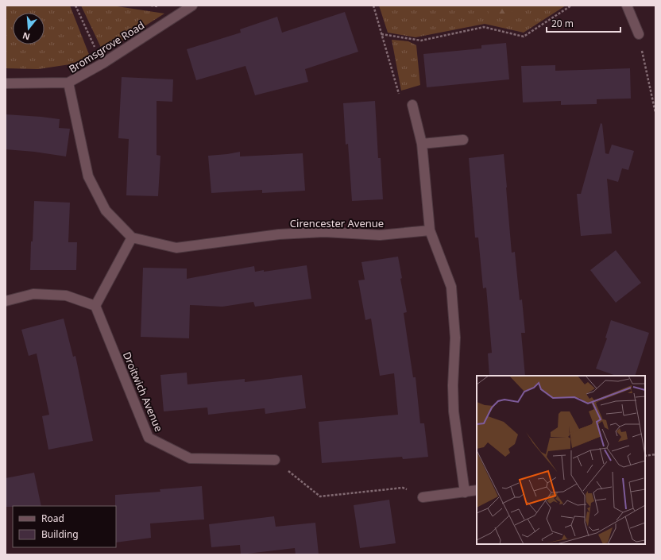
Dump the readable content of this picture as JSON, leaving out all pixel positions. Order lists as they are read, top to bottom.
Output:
{
  "streets": {
    "street": ["Bromsgrove Road", "Cirencester Avenue", "Droitwich Avenue"]
  },
  "legend": ["Road", "Building"],
  "scale_bar": "20 m",
  "north": "bottom"
}
